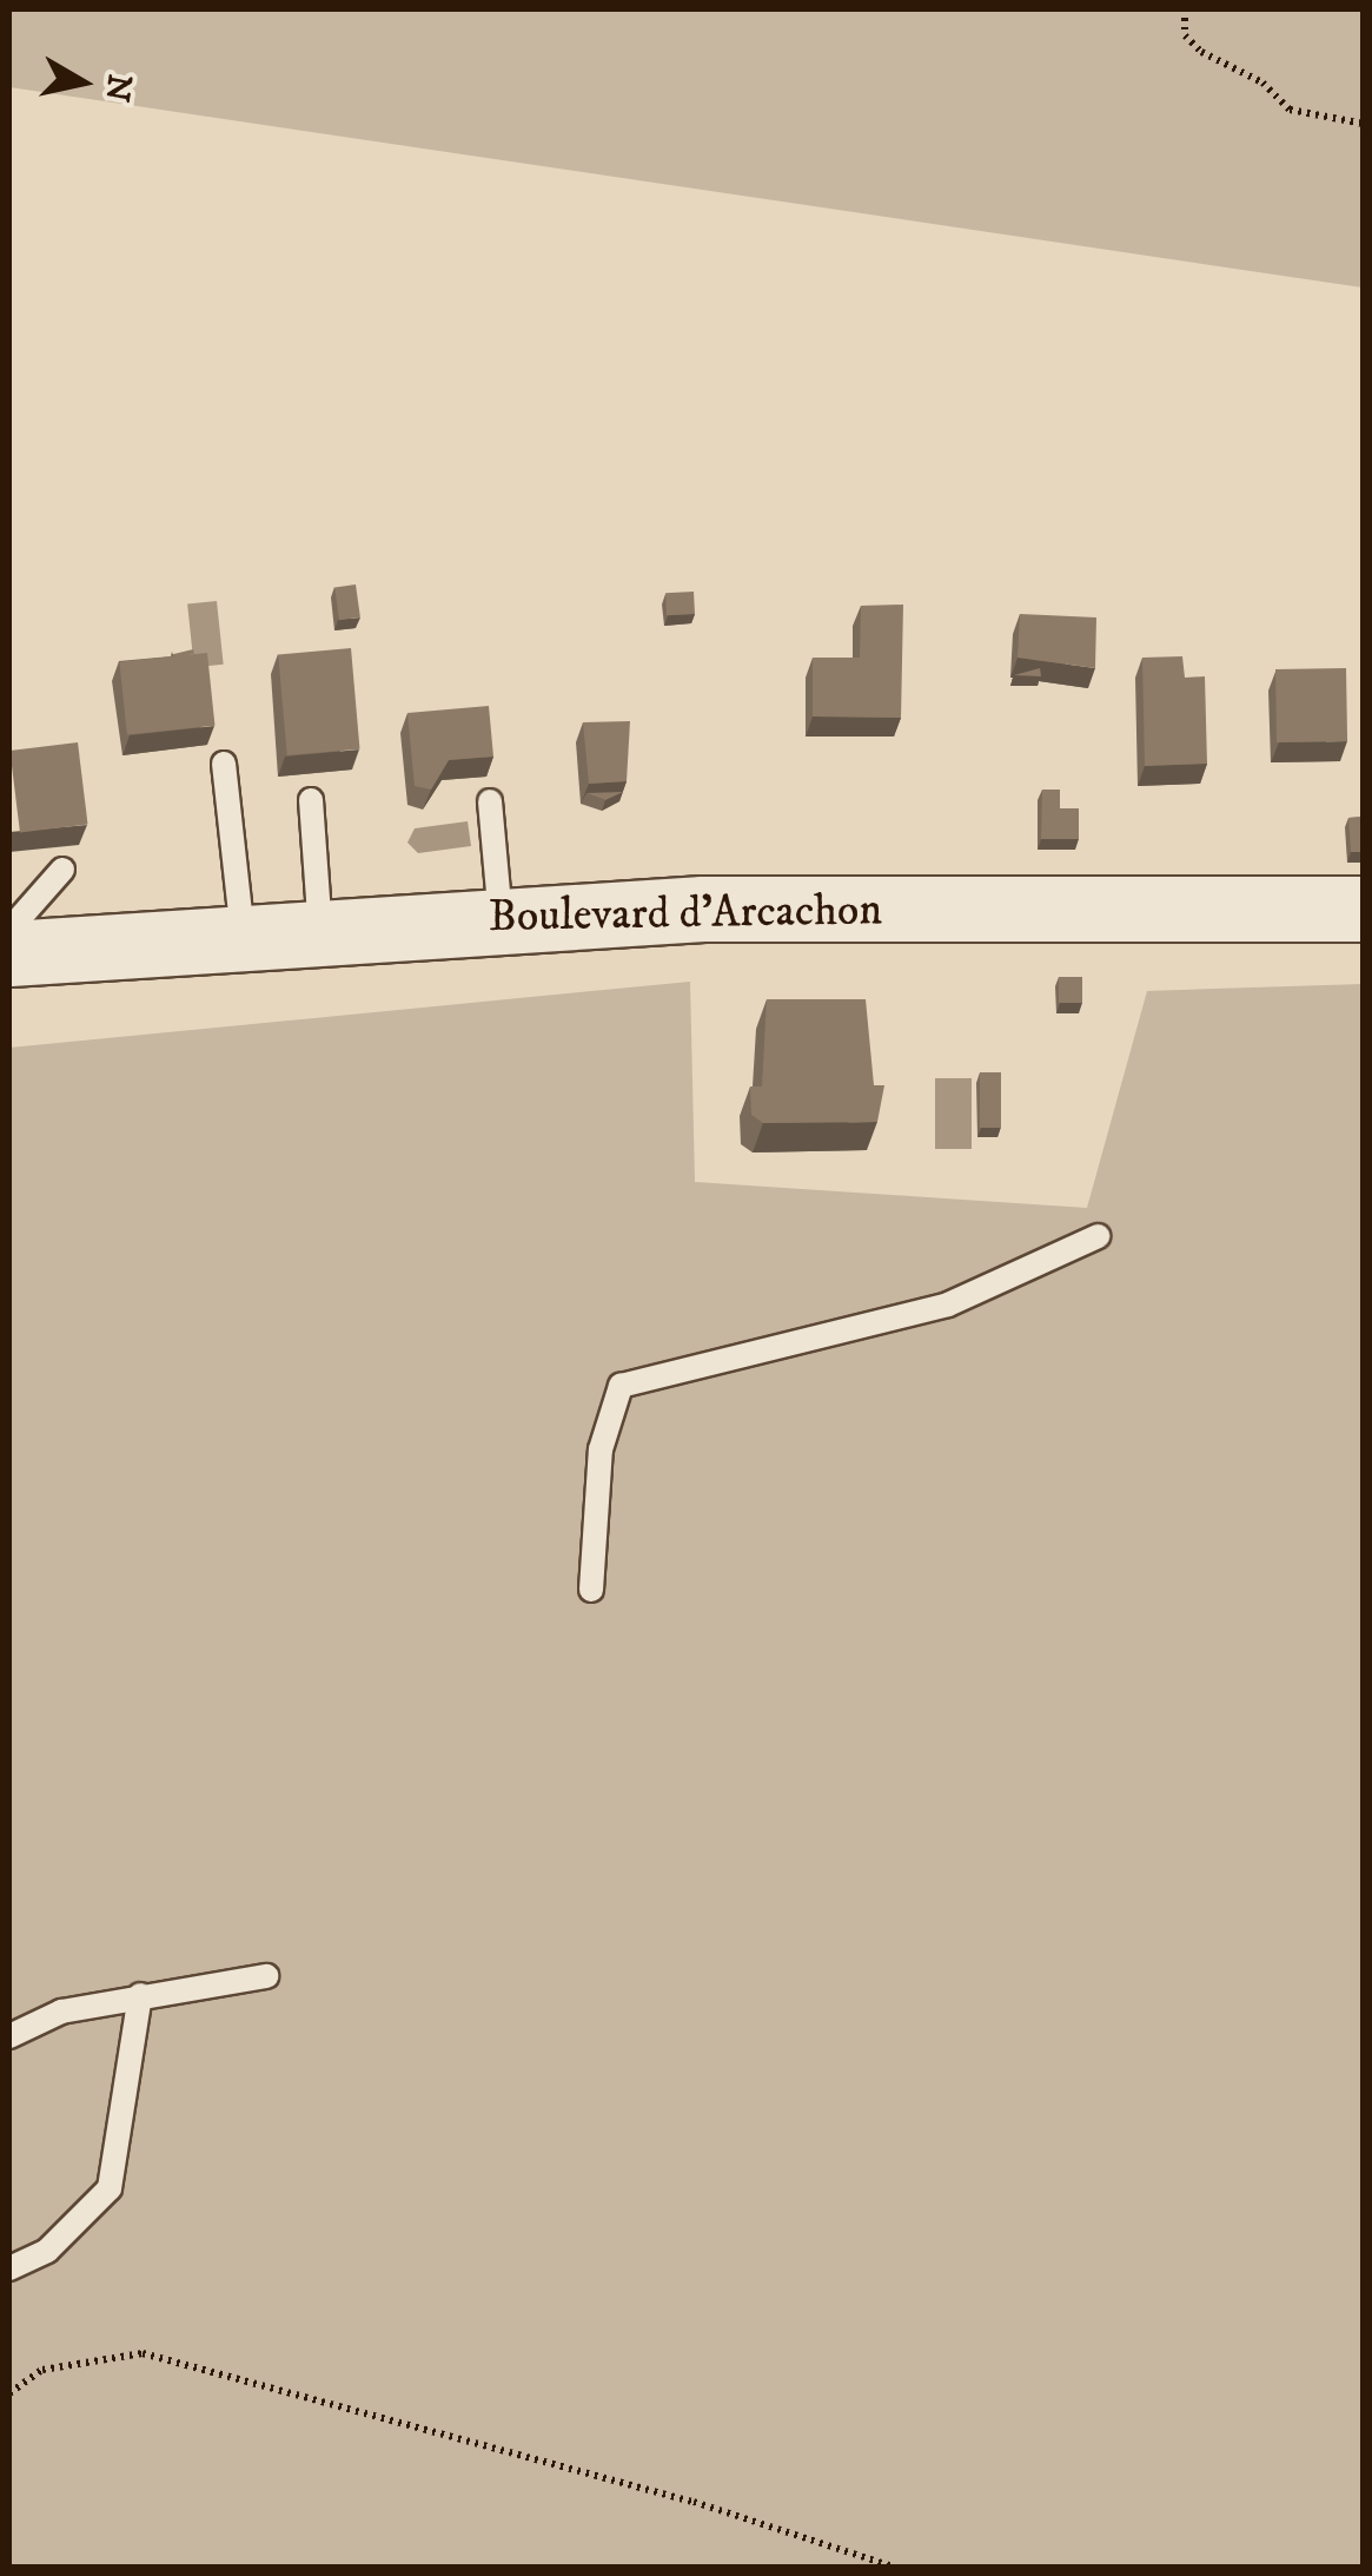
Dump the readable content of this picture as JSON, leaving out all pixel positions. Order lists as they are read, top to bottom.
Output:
{
  "streets": {
    "main road": ["Boulevard d'Arcachon"]
  },
  "north": "right"
}
